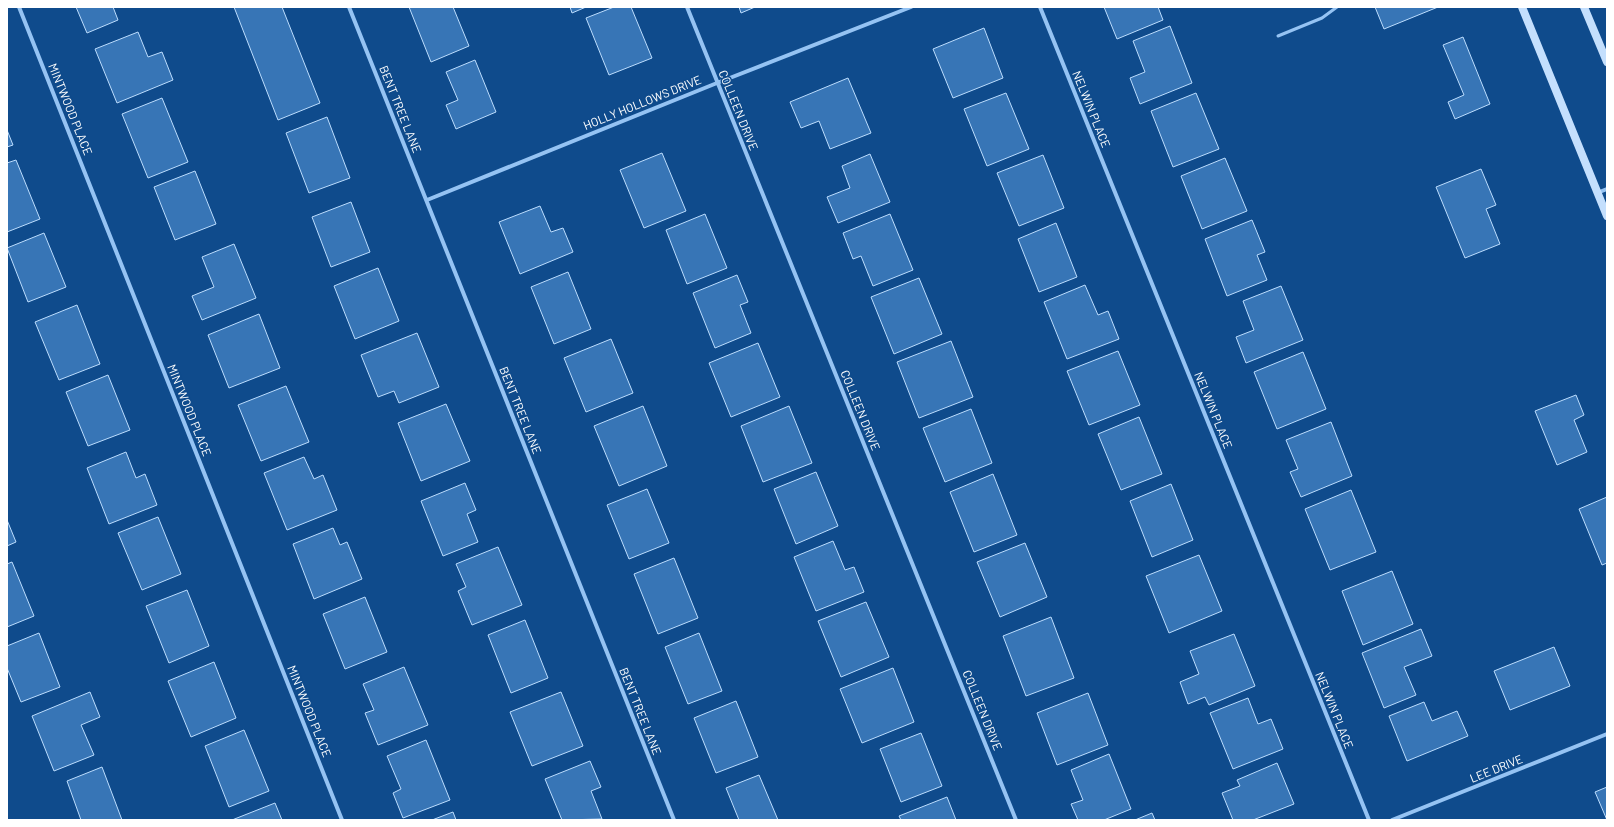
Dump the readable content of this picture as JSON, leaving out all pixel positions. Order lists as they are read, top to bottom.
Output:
{
  "streets": {
    "street": [
      "HOLLY HOLLOWS DRIVE",
      "MINTWOOD PLACE",
      "BENT TREE LANE",
      "NELWIN PLACE",
      "COLLEEN DRIVE",
      "LEE DRIVE"
    ]
  },
  "crossings": [
    ["HOLLY HOLLOWS DRIVE", "BENT TREE LANE"],
    ["HOLLY HOLLOWS DRIVE", "COLLEEN DRIVE"]
  ]
}
